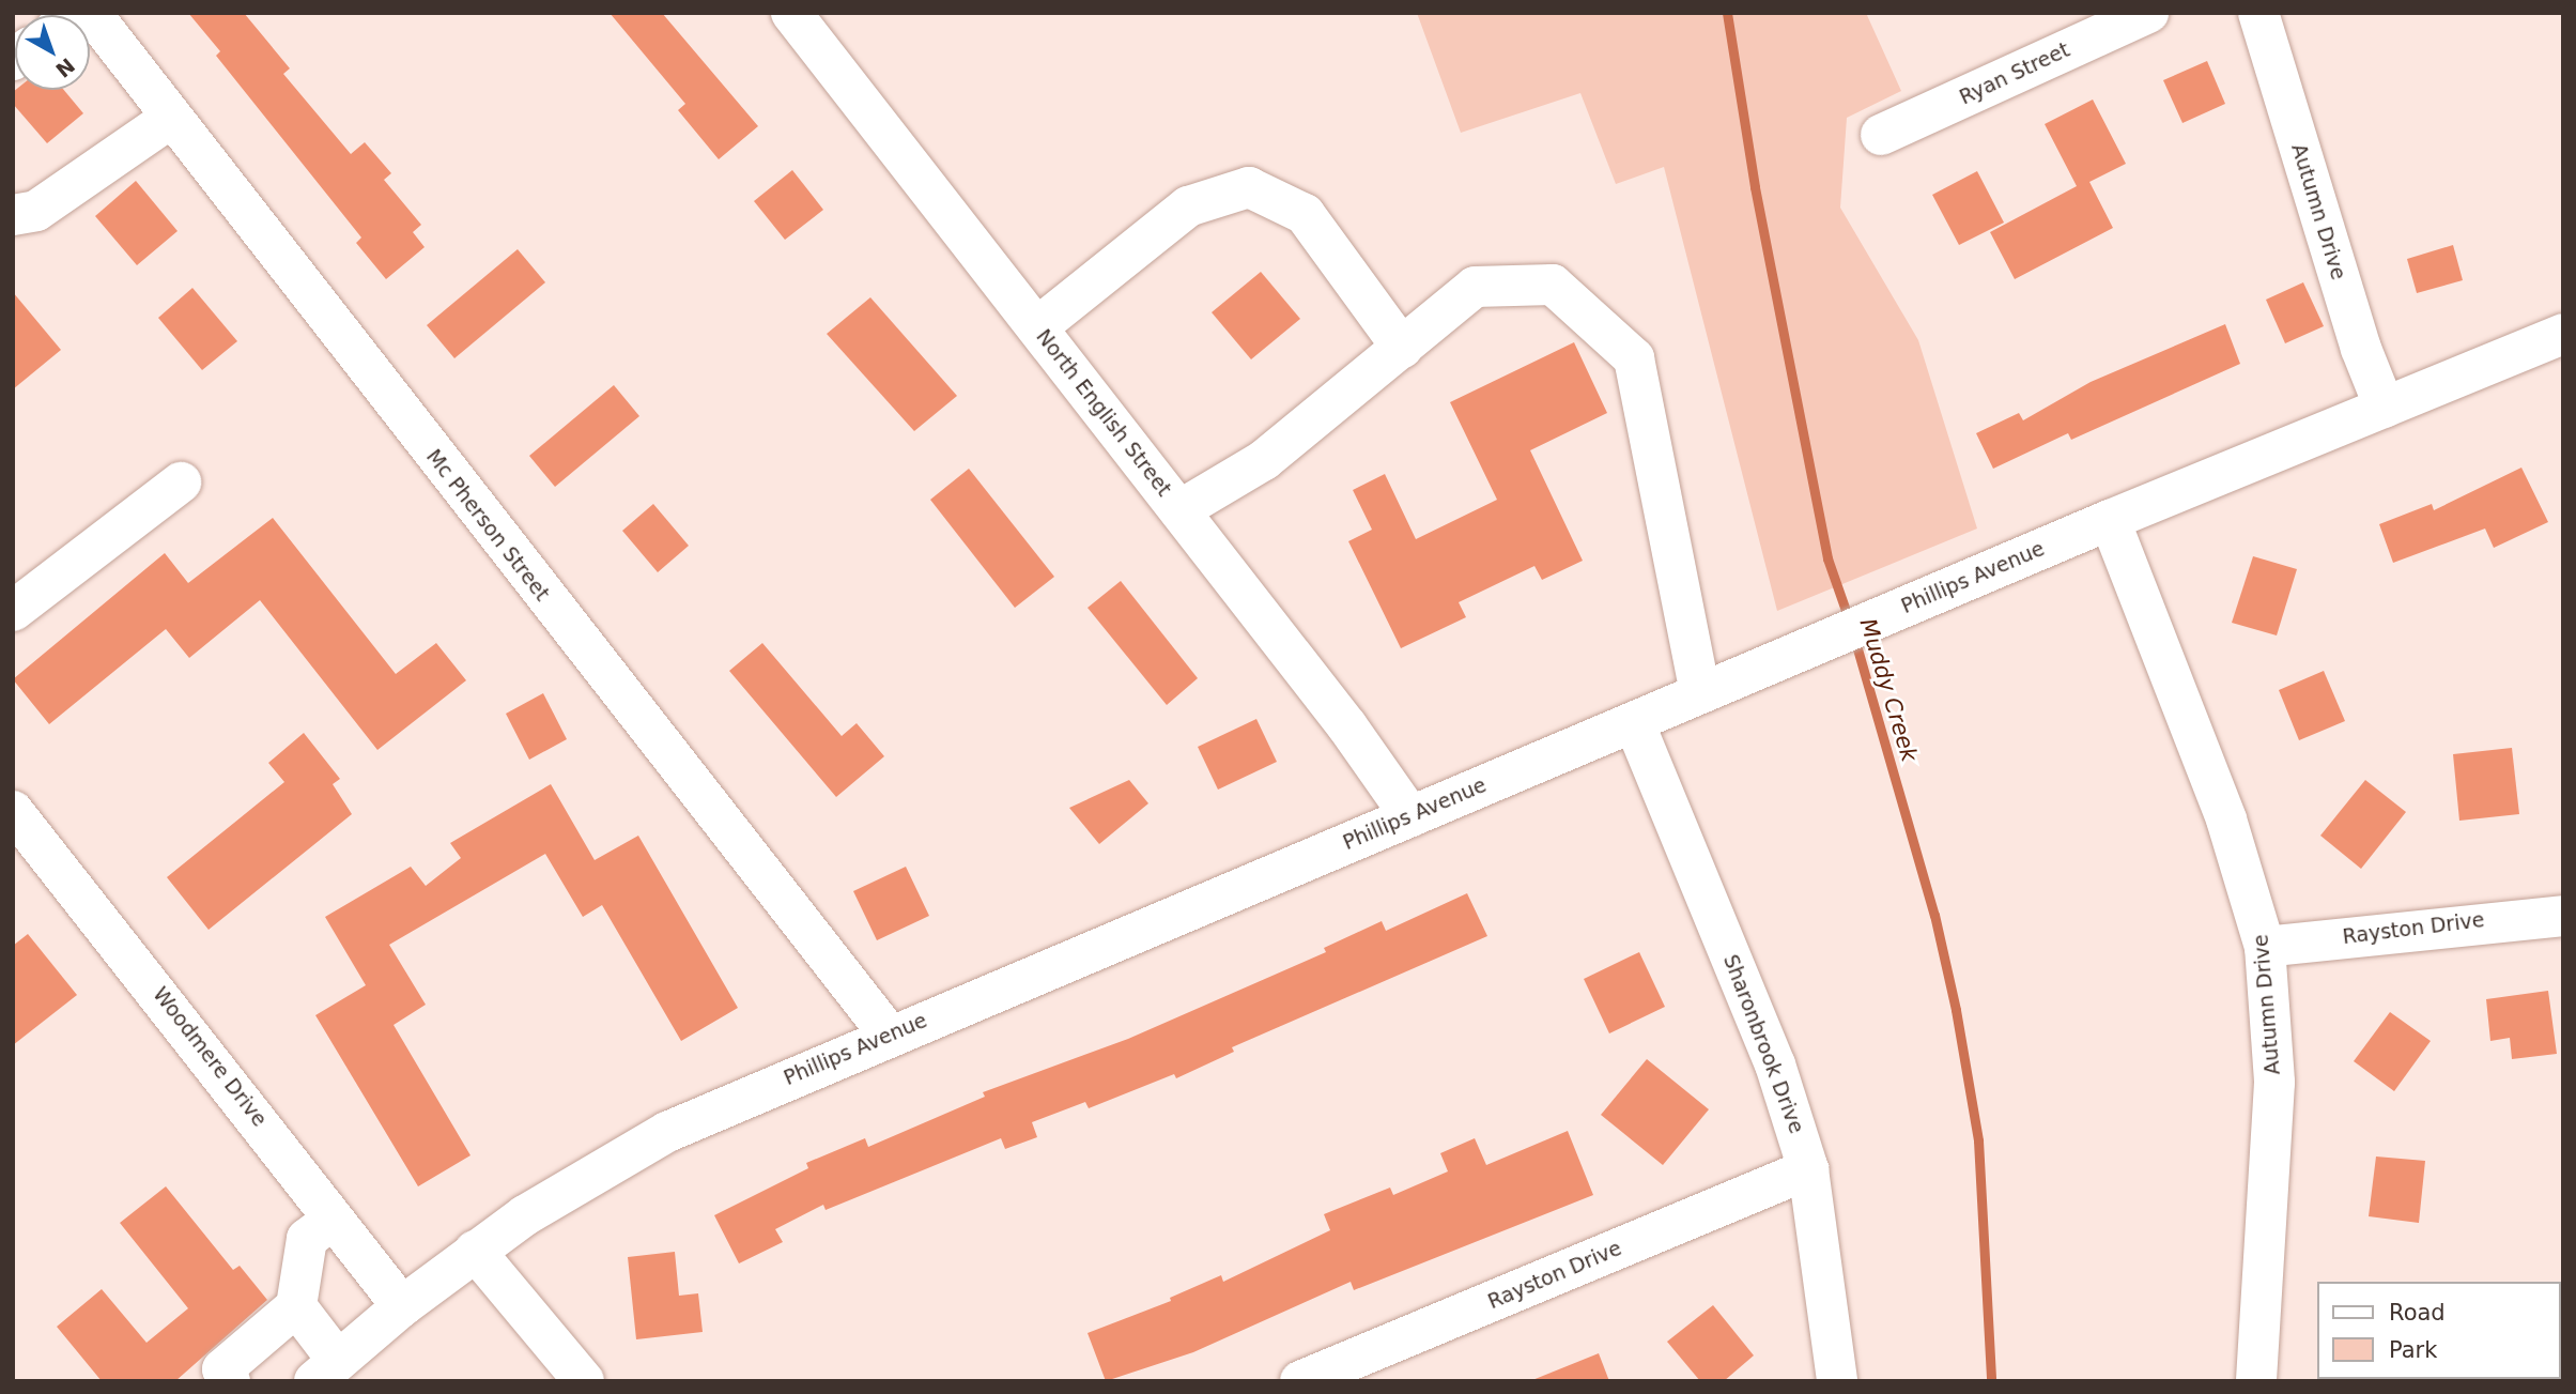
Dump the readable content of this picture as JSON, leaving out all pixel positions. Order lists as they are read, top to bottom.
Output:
{
  "streets": {
    "street": [
      "Ryan Street",
      "Autumn Drive",
      "North English Street",
      "Mc Pherson Street",
      "Phillips Avenue",
      "Rayston Drive",
      "Sharonbrook Drive",
      "Woodmere Drive"
    ]
  },
  "crossings": [
    ["Autumn Drive", "Phillips Avenue"],
    ["Autumn Drive", "Rayston Drive"],
    ["North English Street", "Phillips Avenue"],
    ["Mc Pherson Street", "Phillips Avenue"],
    ["Phillips Avenue", "Sharonbrook Drive"],
    ["Phillips Avenue", "Woodmere Drive"],
    ["Rayston Drive", "Sharonbrook Drive"]
  ],
  "water": ["Muddy Creek"],
  "legend": ["Road", "Park"],
  "north": "bottom right"
}
